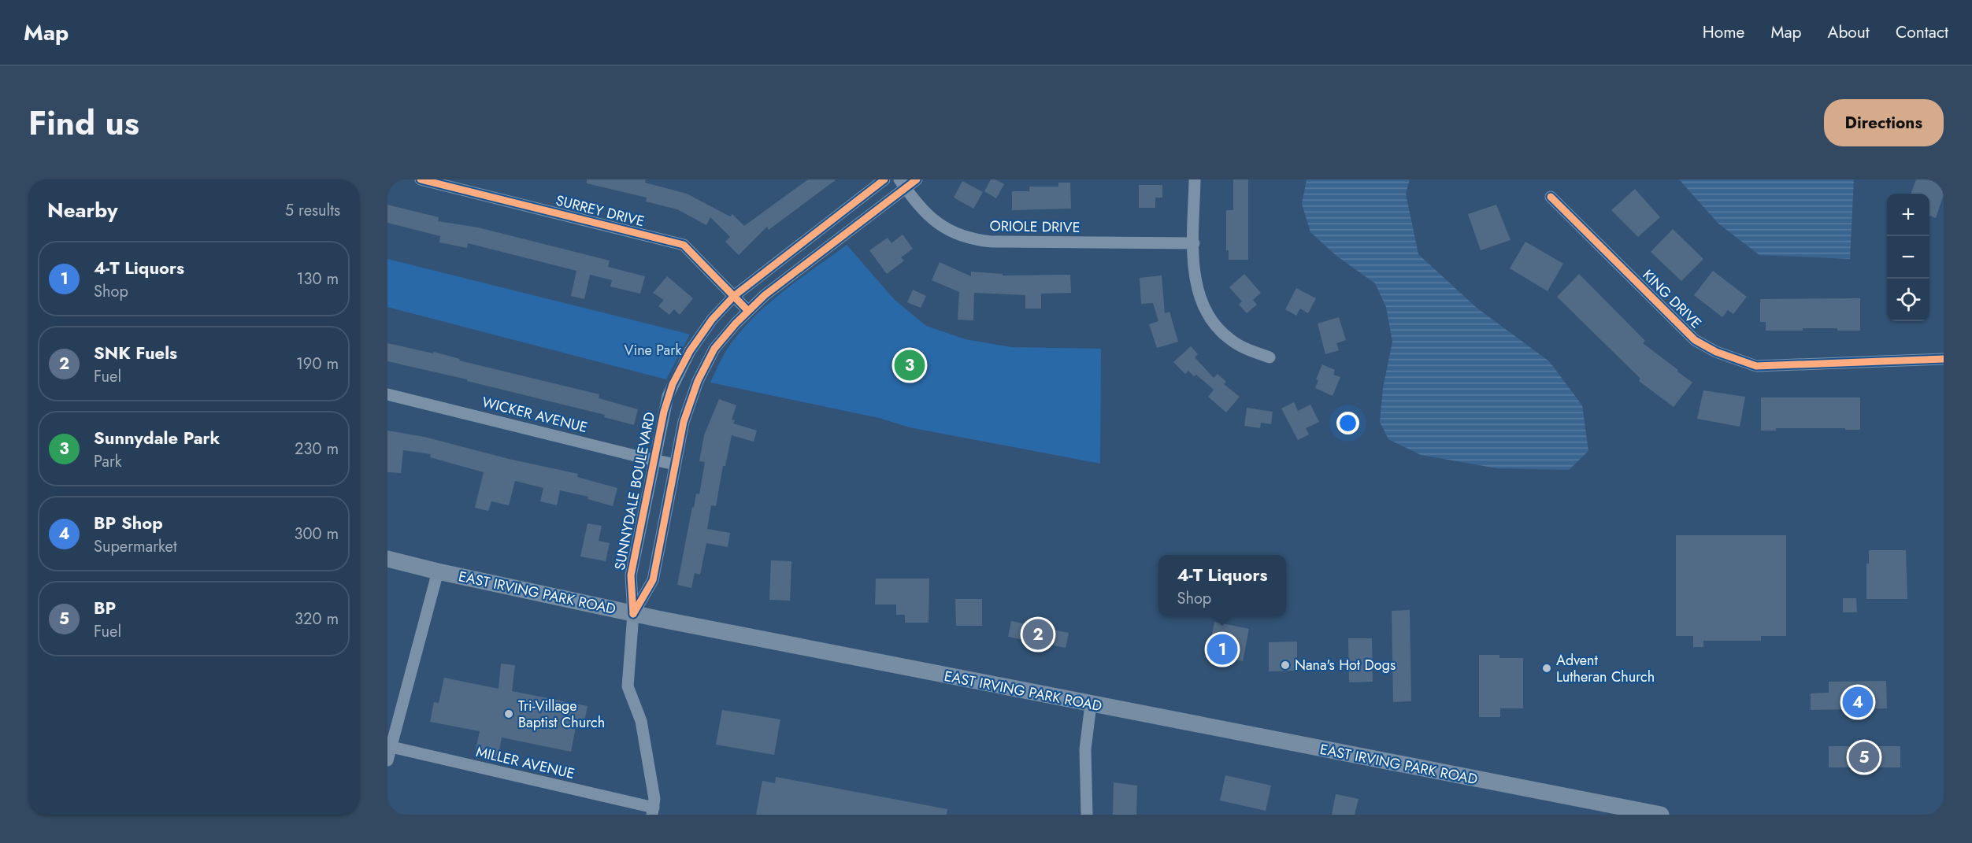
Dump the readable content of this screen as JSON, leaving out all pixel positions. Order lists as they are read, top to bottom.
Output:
{
  "streets": {
    "main road": ["EAST IRVING PARK ROAD"],
    "street": [
      "SURREY DRIVE",
      "ORIOLE DRIVE",
      "KING DRIVE",
      "WICKER AVENUE",
      "SUNNYDALE BOULEVARD",
      "MILLER AVENUE"
    ]
  },
  "crossings": [
    ["SURREY DRIVE", "SUNNYDALE BOULEVARD"],
    ["WICKER AVENUE", "SUNNYDALE BOULEVARD"],
    ["SUNNYDALE BOULEVARD", "EAST IRVING PARK ROAD"],
    ["SUNNYDALE BOULEVARD", "MILLER AVENUE"]
  ],
  "parks": ["Vine Park"],
  "places": ["Nana's Hot Dogs", "Advent Lutheran Church", "Tri-Village Baptist Church"],
  "page": {
    "header": "Map",
    "nav": [
      "Home",
      "Map",
      "About",
      "Contact"
    ],
    "title": "Find us",
    "buttons": "Directions",
    "heading": ["Nearby", "5 results"],
    "map_buttons": ["+", "−"],
    "list": [
      {
        "mark": "1",
        "name": "4-T Liquors",
        "note": "Shop",
        "value": "130 m"
      },
      {
        "mark": "2",
        "name": "SNK Fuels",
        "note": "Fuel",
        "value": "190 m"
      },
      {
        "mark": "3",
        "name": "Sunnydale Park",
        "note": "Park",
        "value": "230 m"
      },
      {
        "mark": "4",
        "name": "BP Shop",
        "note": "Supermarket",
        "value": "300 m"
      },
      {
        "mark": "5",
        "name": "BP",
        "note": "Fuel",
        "value": "320 m"
      }
    ],
    "pins": [
      "3",
      "2",
      "1",
      "4",
      "5"
    ],
    "popup": ["4-T Liquors", "Shop"]
  }
}
